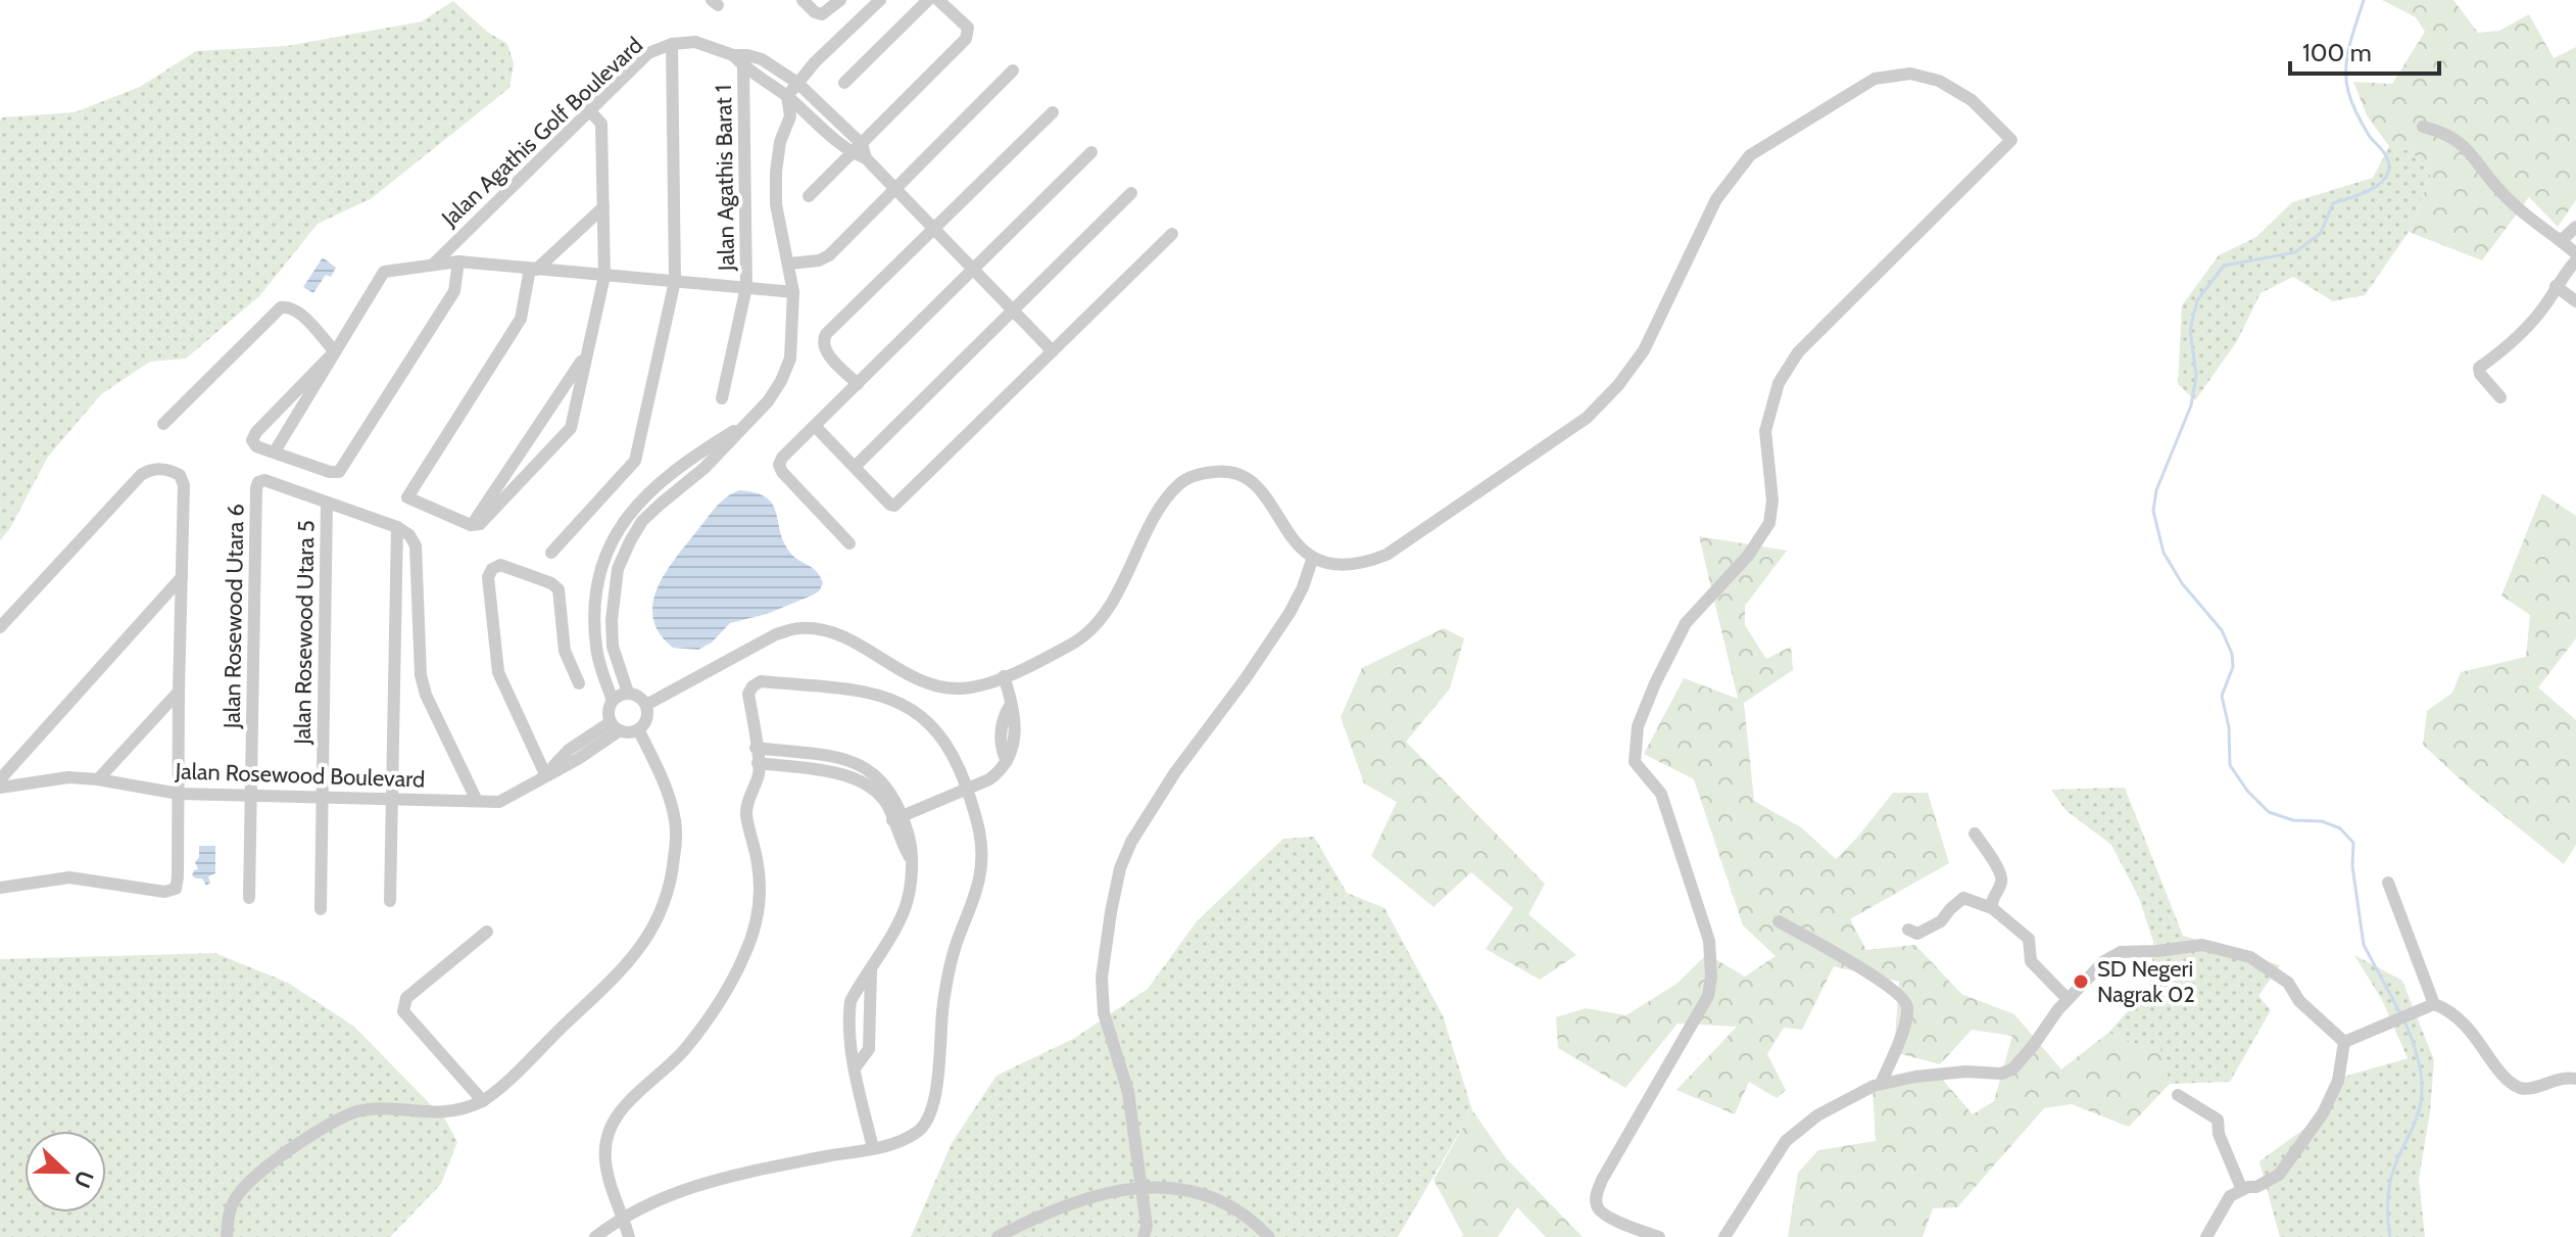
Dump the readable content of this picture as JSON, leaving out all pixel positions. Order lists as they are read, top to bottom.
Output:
{
  "streets": {
    "street": [
      "Jalan Agathis Golf Boulevard",
      "Jalan Agathis Barat 1",
      "Jalan Rosewood Utara 6",
      "Jalan Rosewood Utara 5",
      "Jalan Rosewood Boulevard"
    ]
  },
  "crossings": [
    ["Jalan Agathis Golf Boulevard", "Jalan Agathis Barat 1"],
    ["Jalan Rosewood Utara 6", "Jalan Rosewood Utara 5"],
    ["Jalan Rosewood Utara 6", "Jalan Rosewood Boulevard"],
    ["Jalan Rosewood Utara 5", "Jalan Rosewood Boulevard"]
  ],
  "places": ["SD Negeri Nagrak 02"],
  "scale_bar": "100 m",
  "north": "right"
}
